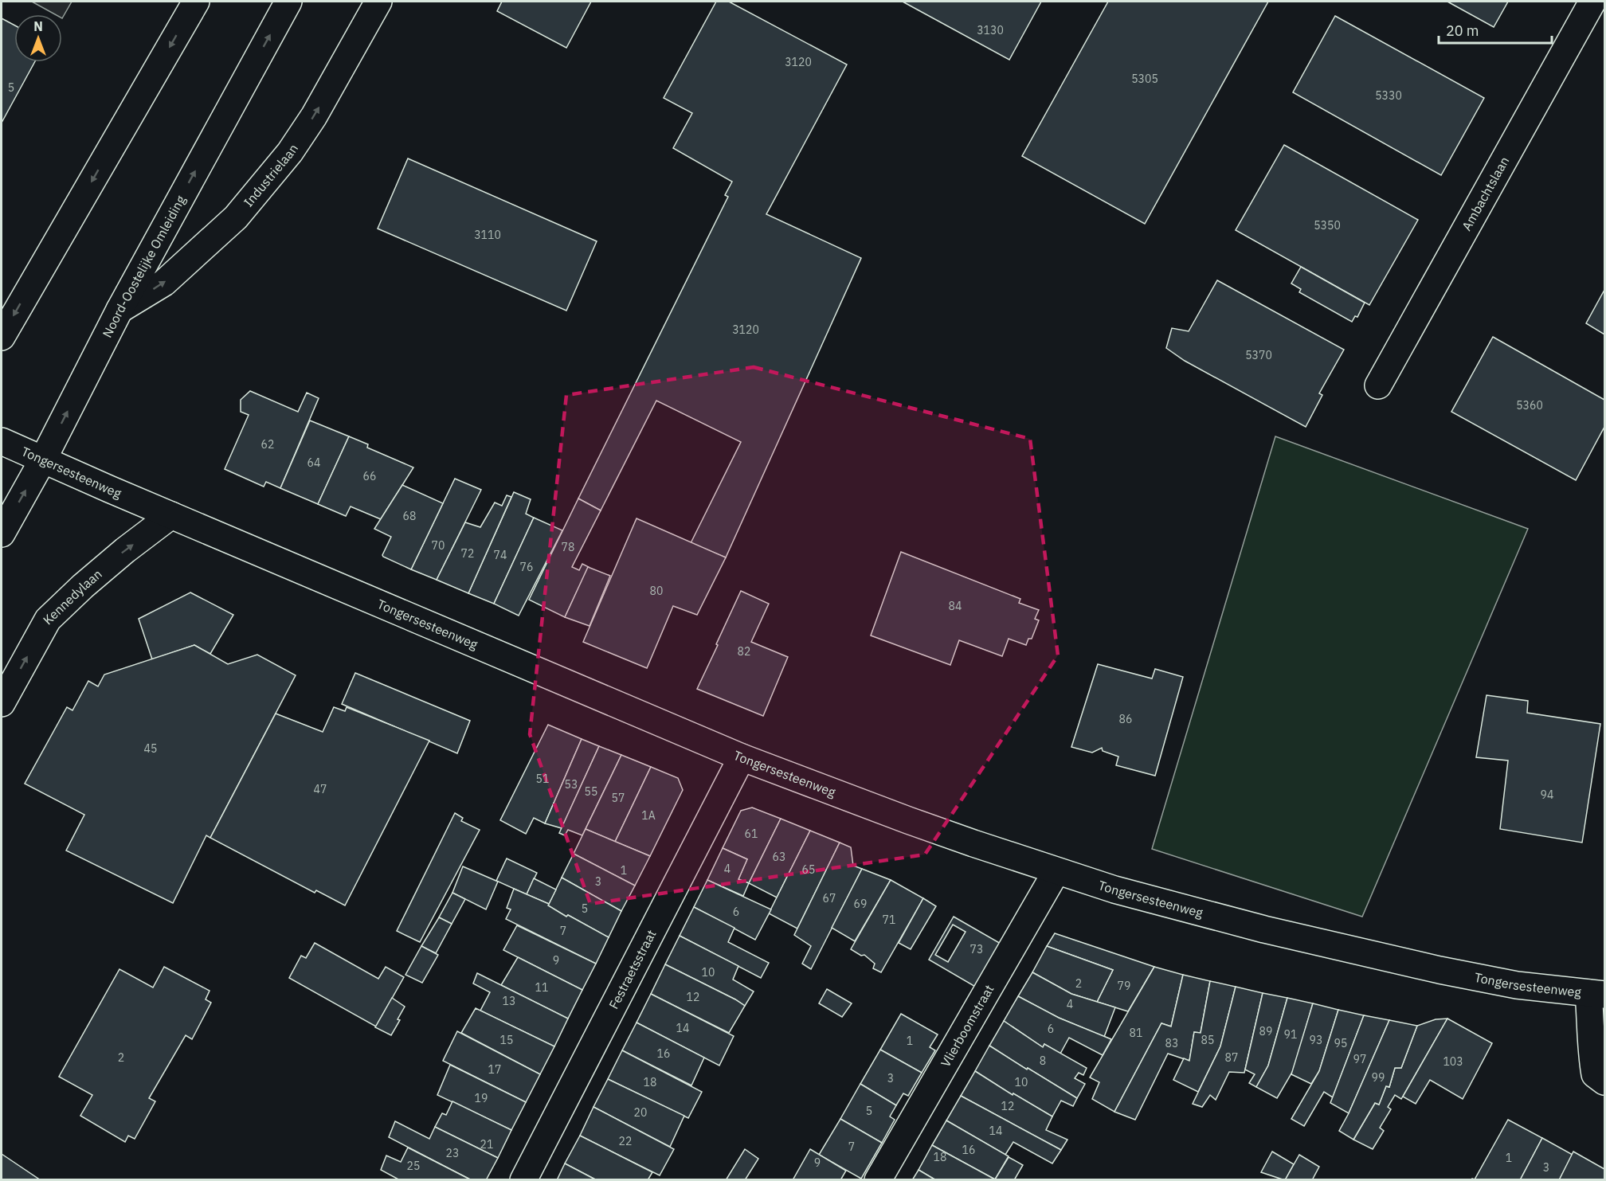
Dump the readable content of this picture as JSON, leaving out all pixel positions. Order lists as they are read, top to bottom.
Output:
{
  "streets": {
    "main road": [
      "Industrielaan",
      "Ambachtslaan",
      "Noord-Oostelijke Omleiding",
      "Tongersesteenweg",
      "Kennedylaan",
      "Festraetsstraat",
      "Vlierboomstraat"
    ]
  },
  "crossings": [
    ["Industrielaan", "Noord-Oostelijke Omleiding"],
    ["Noord-Oostelijke Omleiding", "Tongersesteenweg"],
    ["Tongersesteenweg", "Kennedylaan"],
    ["Tongersesteenweg", "Festraetsstraat"],
    ["Tongersesteenweg", "Vlierboomstraat"]
  ],
  "one_way": ["Kennedylaan"],
  "house_numbers": [
    "3130",
    "3120",
    "5305",
    "5",
    "5330",
    "5350",
    "3110",
    "3120",
    "5370",
    "5360",
    "62",
    "64",
    "66",
    "68",
    "70",
    "78",
    "72",
    "74",
    "76",
    "80",
    "84",
    "82",
    "86",
    "45",
    "51",
    "53",
    "47",
    "55",
    "94",
    "57",
    "1A",
    "61",
    "63",
    "4",
    "65",
    "1",
    "3",
    "67",
    "69",
    "5",
    "6",
    "71",
    "7",
    "73",
    "9",
    "10",
    "2",
    "79",
    "11",
    "12",
    "13",
    "4",
    "14",
    "6",
    "89",
    "81",
    "91",
    "15",
    "85",
    "93",
    "1",
    "83",
    "95",
    "16",
    "2",
    "87",
    "97",
    "8",
    "103",
    "17",
    "99",
    "3",
    "18",
    "10",
    "19",
    "12",
    "5",
    "20",
    "14",
    "22",
    "21",
    "7",
    "16",
    "23",
    "18",
    "1",
    "9",
    "25",
    "3"
  ],
  "scale_bar": "20 m",
  "north": "top"
}
